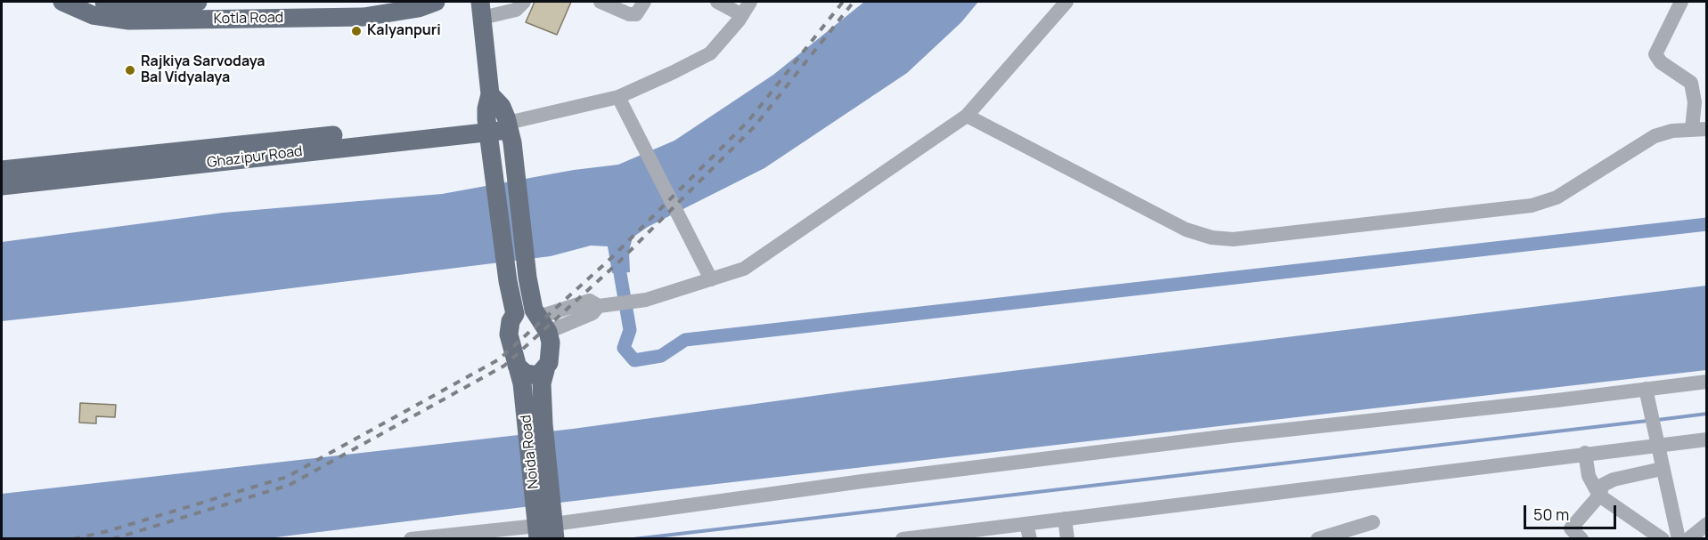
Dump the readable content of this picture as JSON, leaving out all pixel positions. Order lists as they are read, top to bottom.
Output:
{
  "streets": {
    "main road": ["Kotla Road", "Ghazipur Road", "Noida Road"]
  },
  "crossings": [
    ["Ghazipur Road", "Noida Road"]
  ],
  "places": ["Kalyanpuri", "Rajkiya Sarvodaya Bal Vidyalaya"],
  "scale_bar": "50 m"
}
